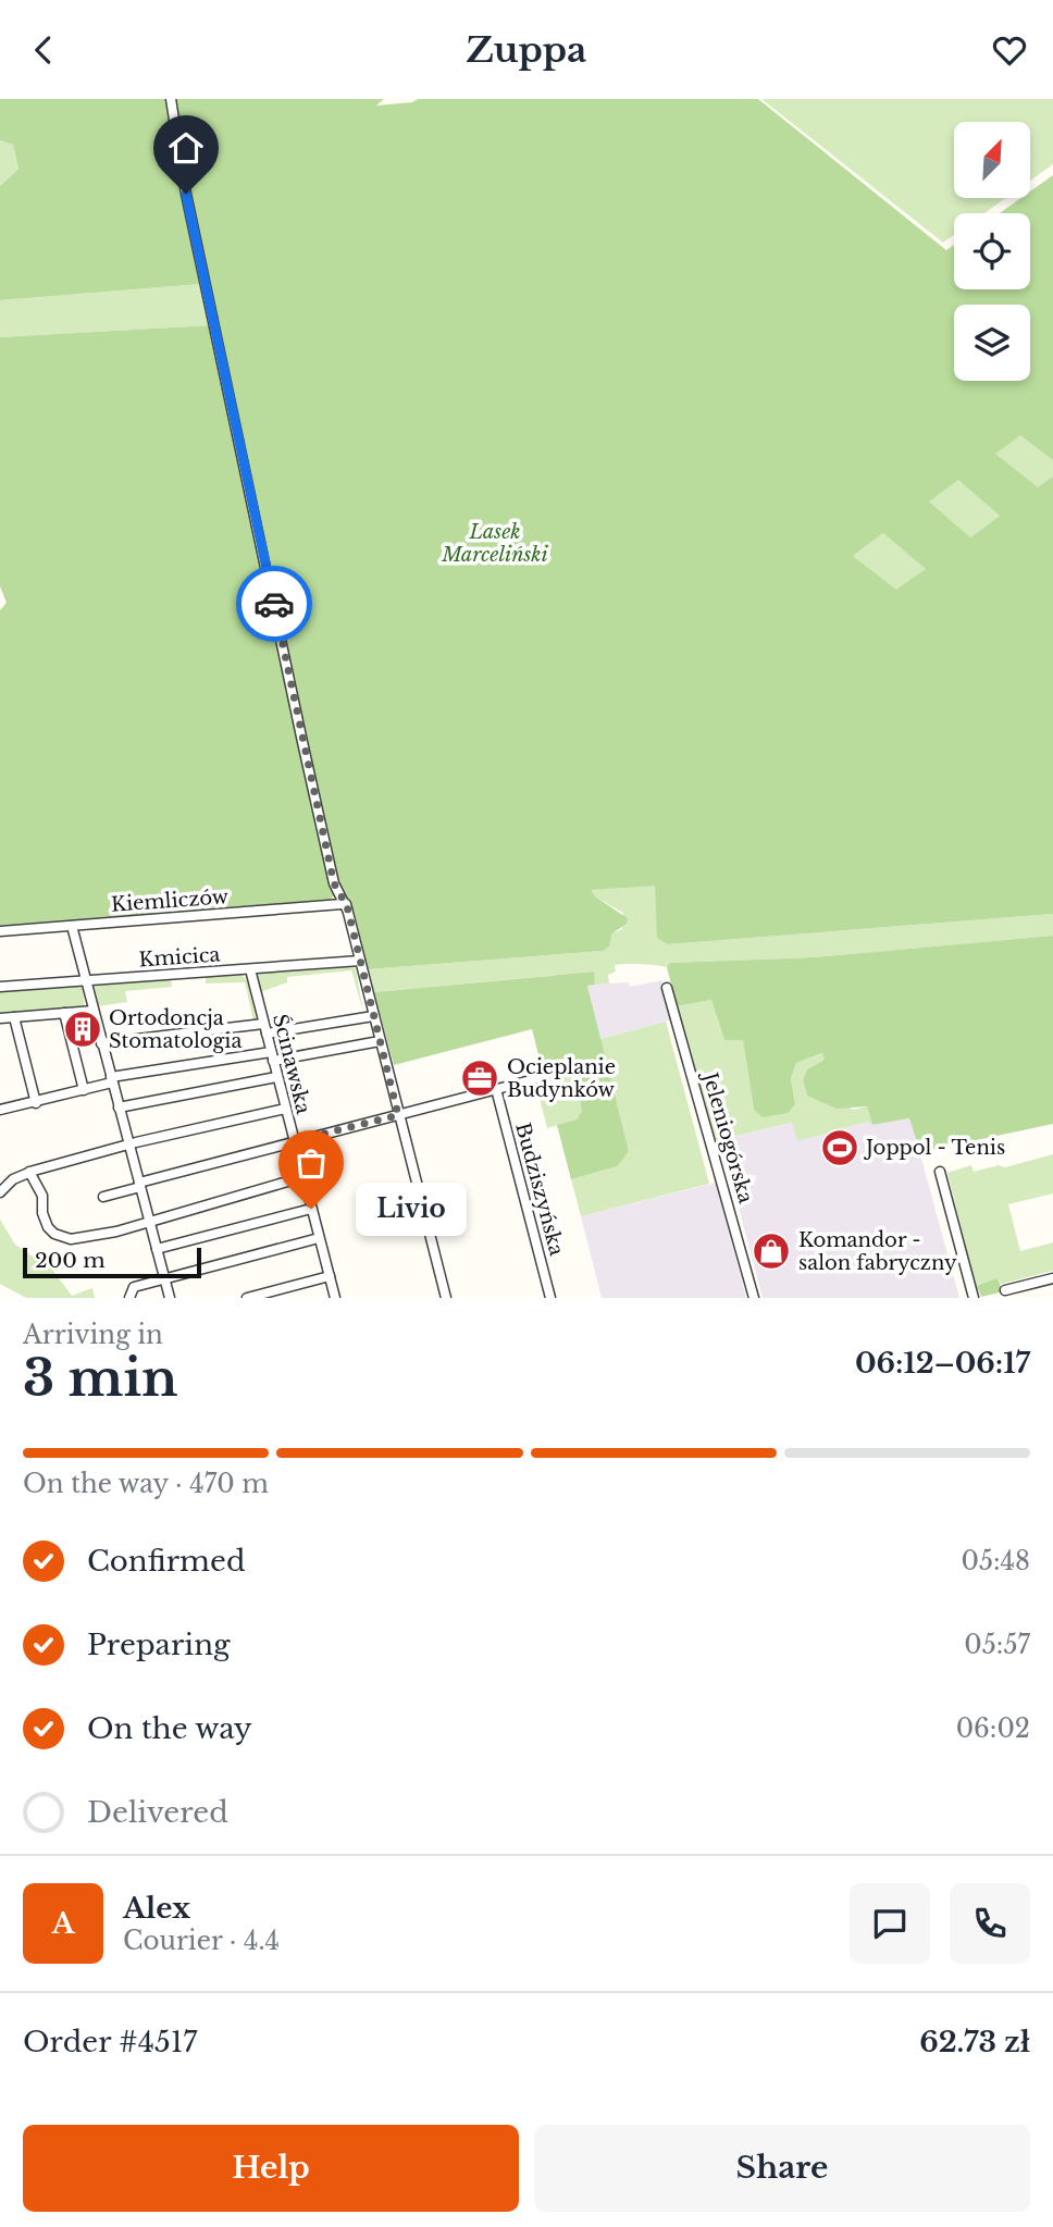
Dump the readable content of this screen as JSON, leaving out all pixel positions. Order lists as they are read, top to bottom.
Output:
{
  "streets": {
    "street": [
      "Kiemliczów",
      "Kmicica",
      "Ścinawska",
      "Jeleniogórska",
      "Budziszyńska"
    ]
  },
  "crossings": [
    ["Kmicica", "Ścinawska"]
  ],
  "parks": ["Lasek Marceliński"],
  "places": {
    "building": ["Ortodoncja Stomatologia"],
    "office": ["Ocieplanie Budynków"],
    "sports": ["Joppol - Tenis"],
    "other": ["Livio"],
    "shop": ["Komandor - salon fabryczny"]
  },
  "scale_bar": "200 m",
  "north": "top right",
  "page": {
    "header": "Zuppa",
    "bubble": "Livio",
    "scale": "200 m",
    "heading": ["3 min", "Arriving in", "06:12–06:17"],
    "panel": [
      "Alex",
      "Courier · 4.4",
      "Order #4517",
      "62.73 zł"
    ],
    "bar": "On the way · 470 m",
    "list": [
      ["Confirmed", "05:48"],
      ["Preparing", "05:57"],
      ["On the way", "06:02"],
      "Delivered"
    ],
    "round": "A",
    "buttons": ["Help", "Share"]
  }
}
